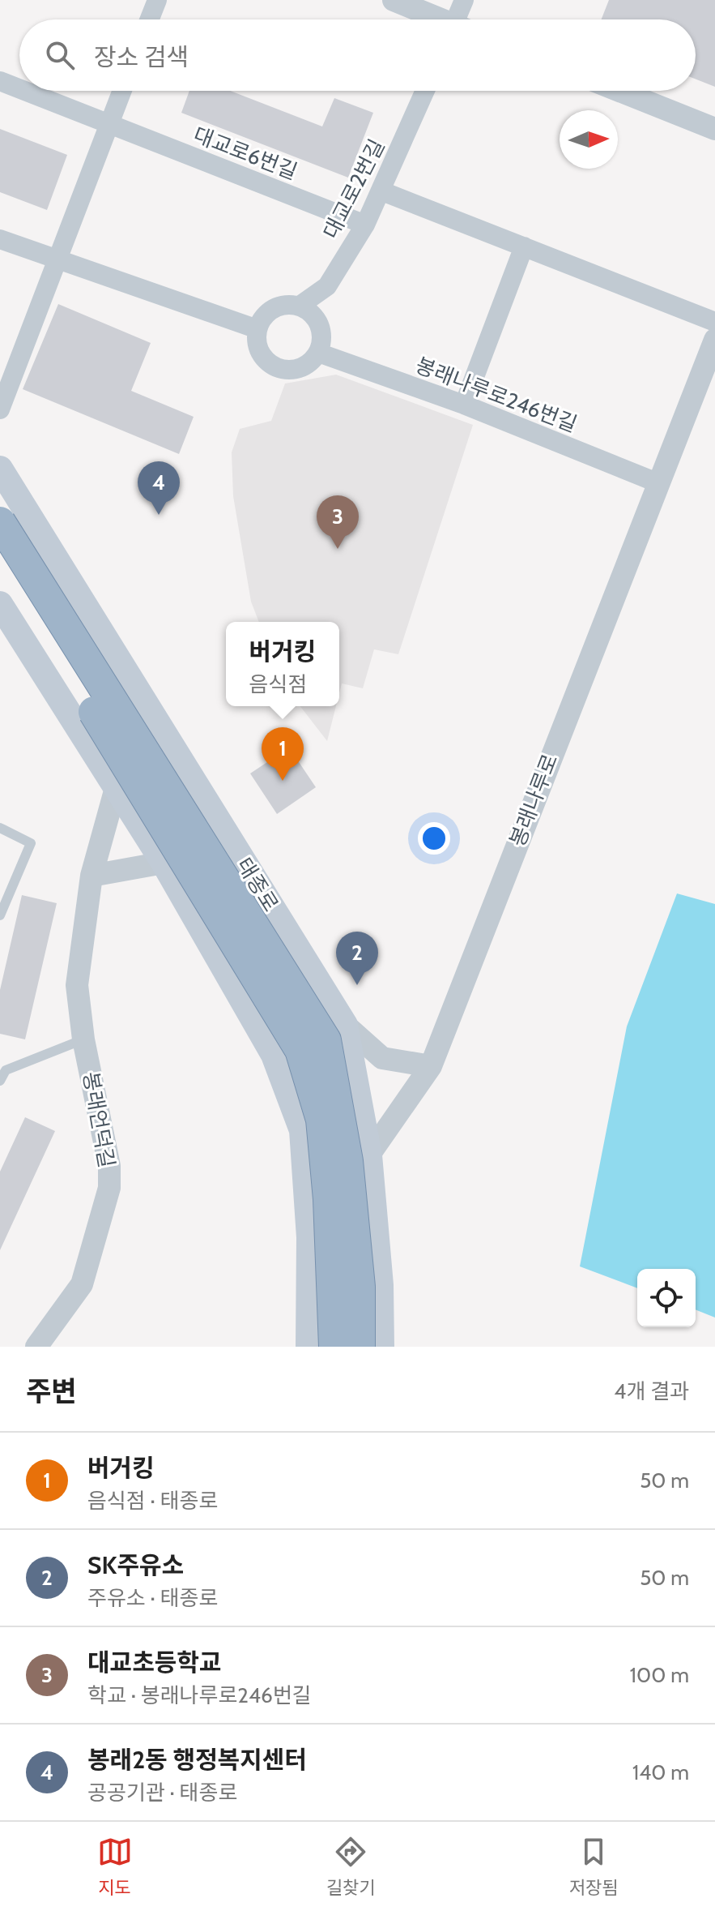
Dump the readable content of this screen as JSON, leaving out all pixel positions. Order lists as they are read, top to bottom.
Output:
{
  "streets": {
    "main road": ["태종로"],
    "street": [
      "대교로6번길",
      "대교로2번길",
      "봉래나루로246번길",
      "봉래나루로",
      "봉래언덕길"
    ]
  },
  "crossings": [
    ["대교로6번길", "대교로2번길"],
    ["대교로2번길", "봉래나루로246번길"],
    ["봉래나루로246번길", "봉래나루로"],
    ["봉래나루로", "태종로"],
    ["태종로", "봉래언덕길"]
  ],
  "north": "right",
  "page": {
    "search": "장소 검색",
    "pins": [
      "4",
      "3",
      "1",
      "2"
    ],
    "popup": ["버거킹", "음식점"],
    "heading": ["주변", "4개 결과"],
    "list": [
      {
        "mark": "1",
        "name": "버거킹",
        "note": "음식점 · 태종로",
        "value": "50 m"
      },
      {
        "mark": "2",
        "name": "SK주유소",
        "note": "주유소 · 태종로",
        "value": "50 m"
      },
      {
        "mark": "3",
        "name": "대교초등학교",
        "note": "학교 · 봉래나루로246번길",
        "value": "100 m"
      },
      {
        "mark": "4",
        "name": "봉래2동 행정복지센터",
        "note": "공공기관 · 태종로",
        "value": "140 m"
      }
    ],
    "nav": ["지도", "길찾기", "저장됨"]
  }
}
